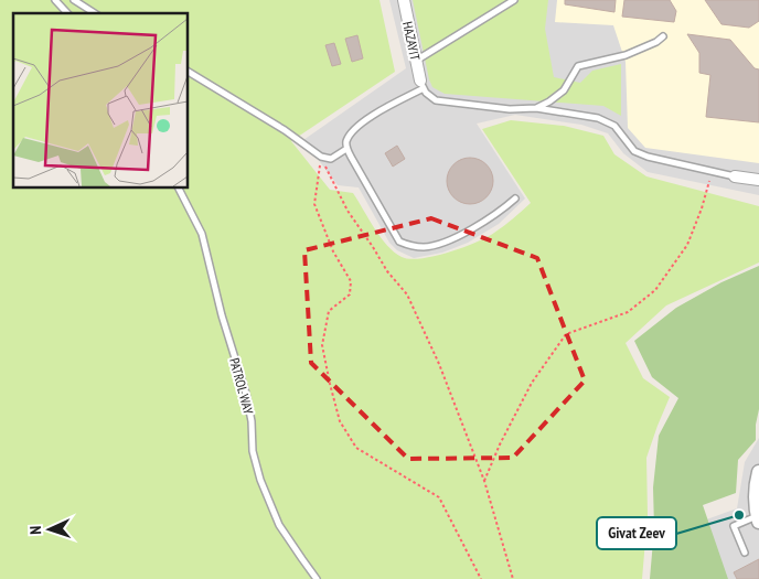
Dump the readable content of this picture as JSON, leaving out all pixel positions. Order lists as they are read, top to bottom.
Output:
{
  "streets": {
    "street": ["HAZAYIT"],
    "lane": ["PATROL WAY"]
  },
  "places": ["Givat Zeev"],
  "north": "left"
}
